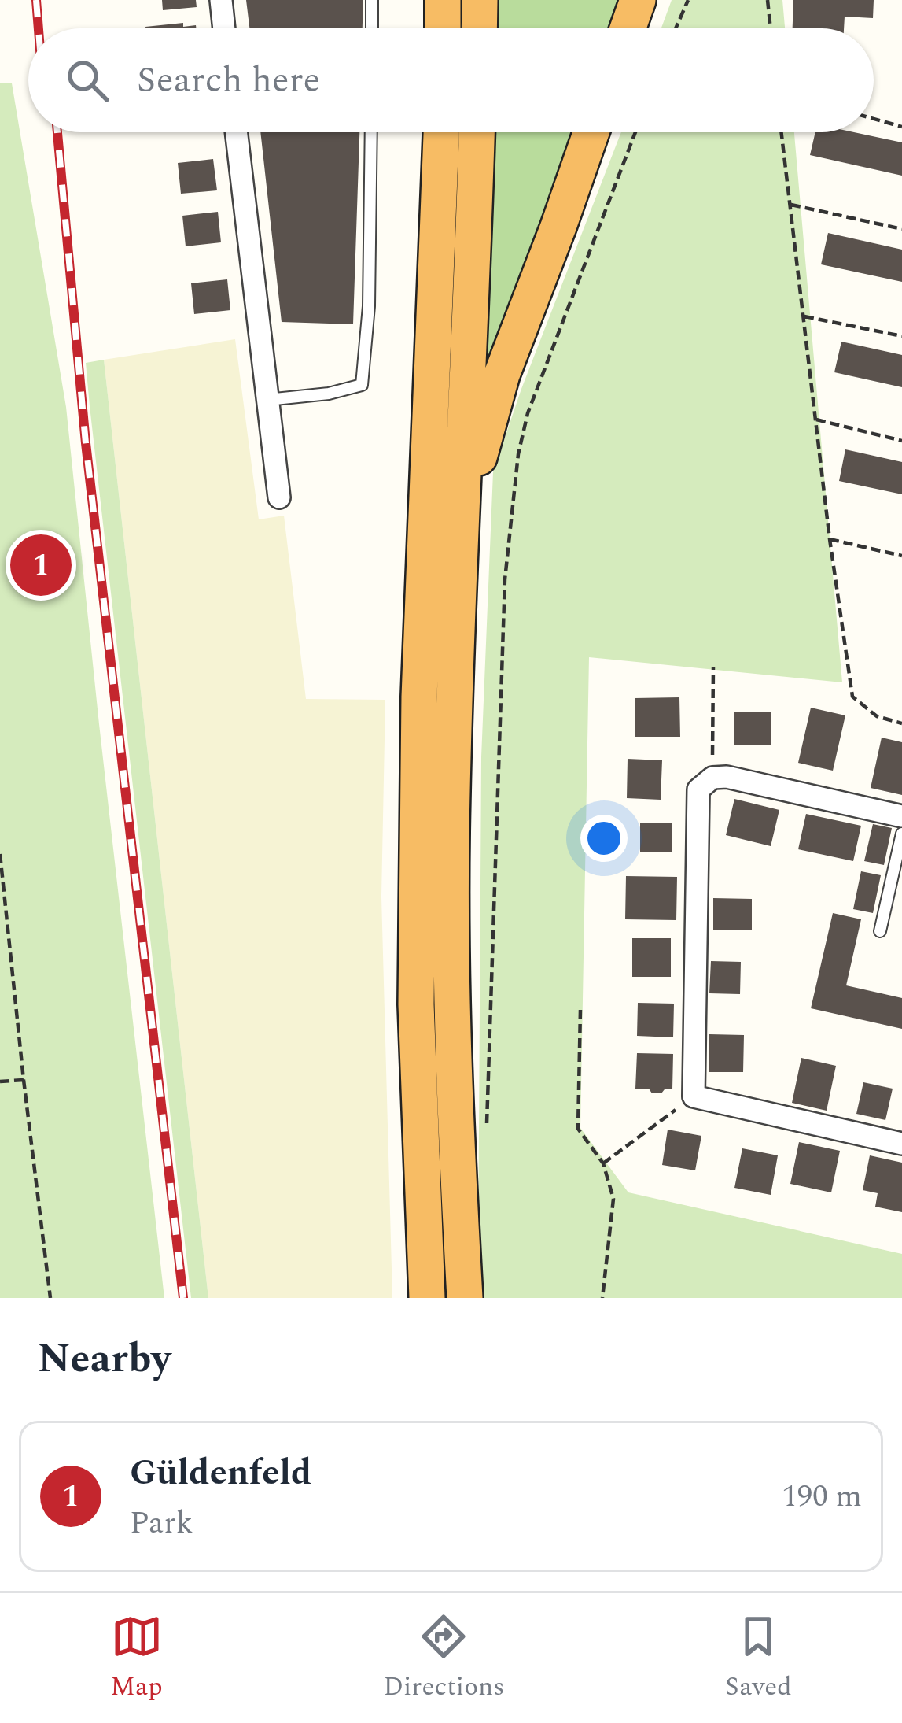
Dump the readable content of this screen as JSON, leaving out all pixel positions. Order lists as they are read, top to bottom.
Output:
{
  "page": {
    "search": "Search here",
    "pins": "1",
    "heading": "Nearby",
    "list": [
      {
        "mark": "1",
        "name": "Güldenfeld",
        "note": "Park",
        "value": "190 m"
      }
    ],
    "nav": ["Map", "Directions", "Saved"]
  }
}
